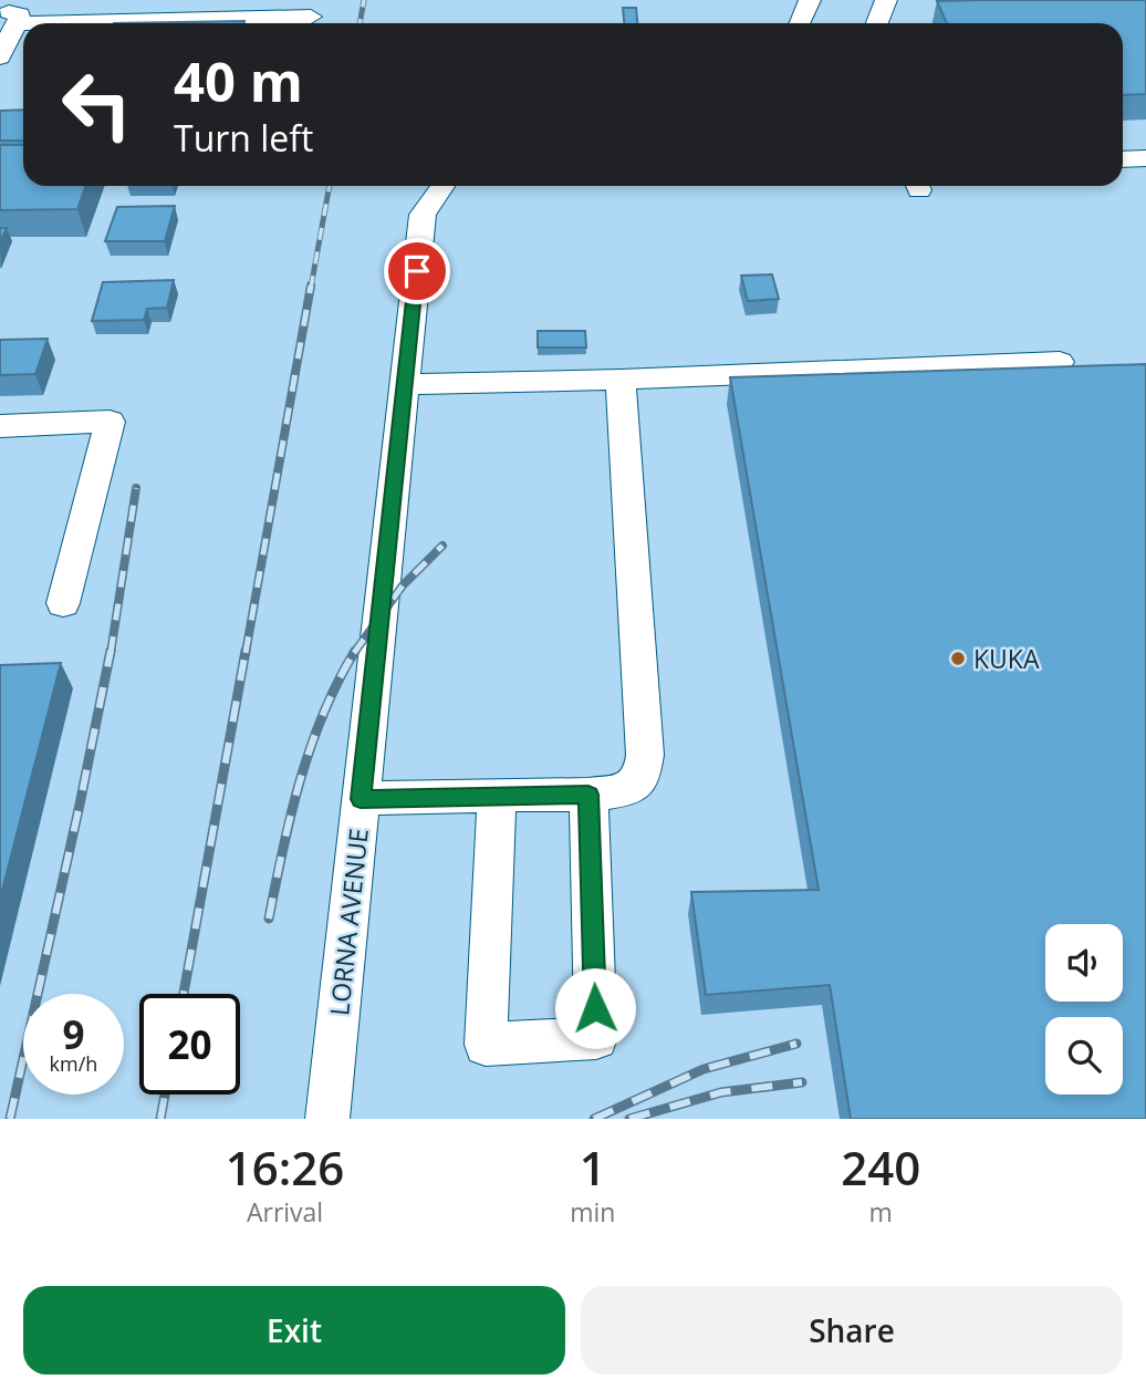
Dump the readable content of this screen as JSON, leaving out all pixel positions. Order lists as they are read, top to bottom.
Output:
{
  "streets": {
    "street": ["LORNA AVENUE"]
  },
  "places": ["KUKA"],
  "page": {
    "turn": ["40 m", "Turn left"],
    "speed": "9 km/h",
    "limit": "20",
    "eta": [
      "16:26",
      "Arrival",
      "1",
      "min",
      "240",
      "m"
    ],
    "buttons": ["Exit", "Share"]
  }
}
